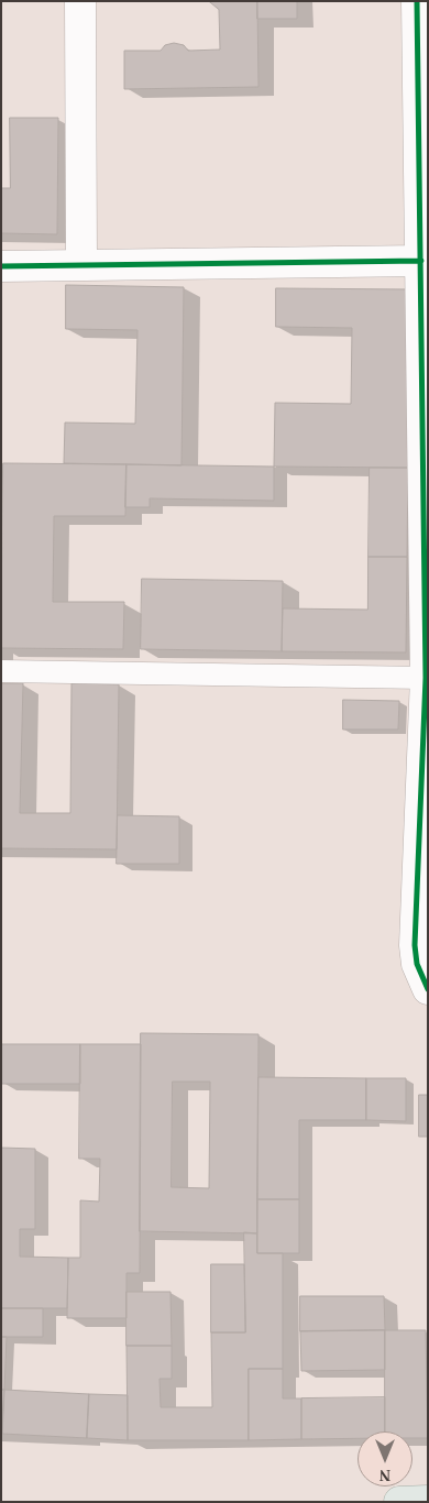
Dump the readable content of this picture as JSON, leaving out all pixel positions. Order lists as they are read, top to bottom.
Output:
{
  "north": "bottom"
}
